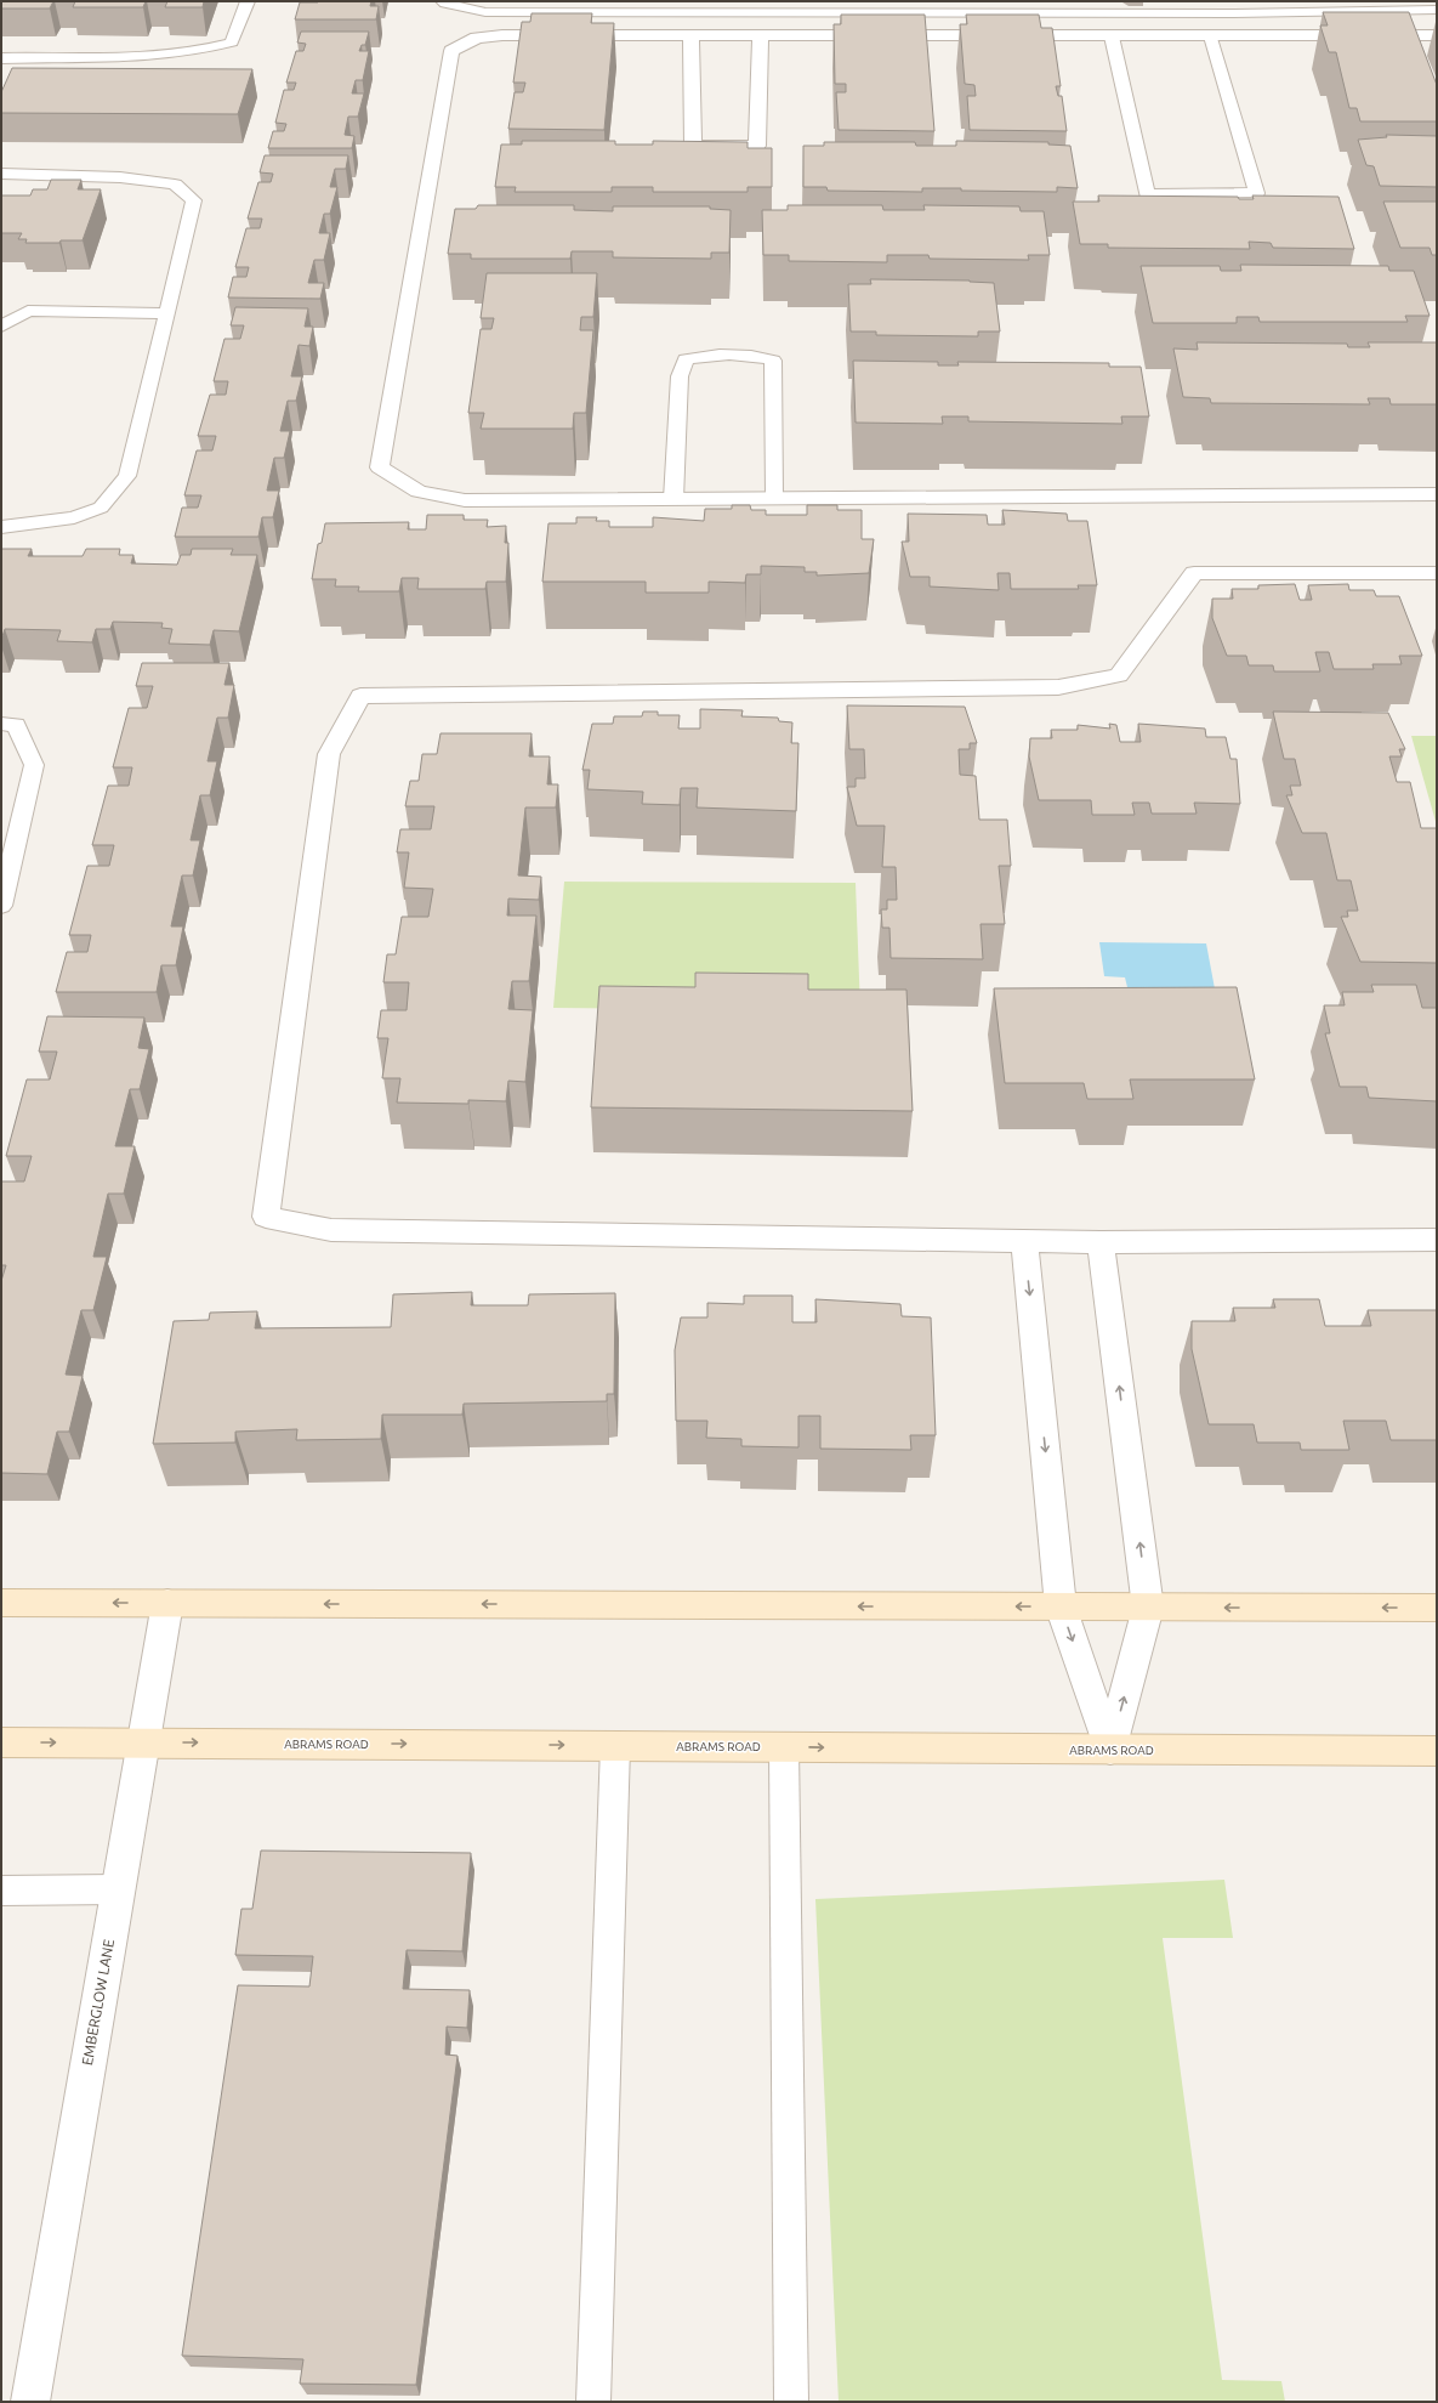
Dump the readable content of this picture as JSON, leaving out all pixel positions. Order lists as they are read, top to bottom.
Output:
{
  "streets": {
    "main road": ["ABRAMS ROAD"],
    "street": ["EMBERGLOW LANE"]
  },
  "crossings": [
    ["ABRAMS ROAD", "EMBERGLOW LANE"]
  ]
}
